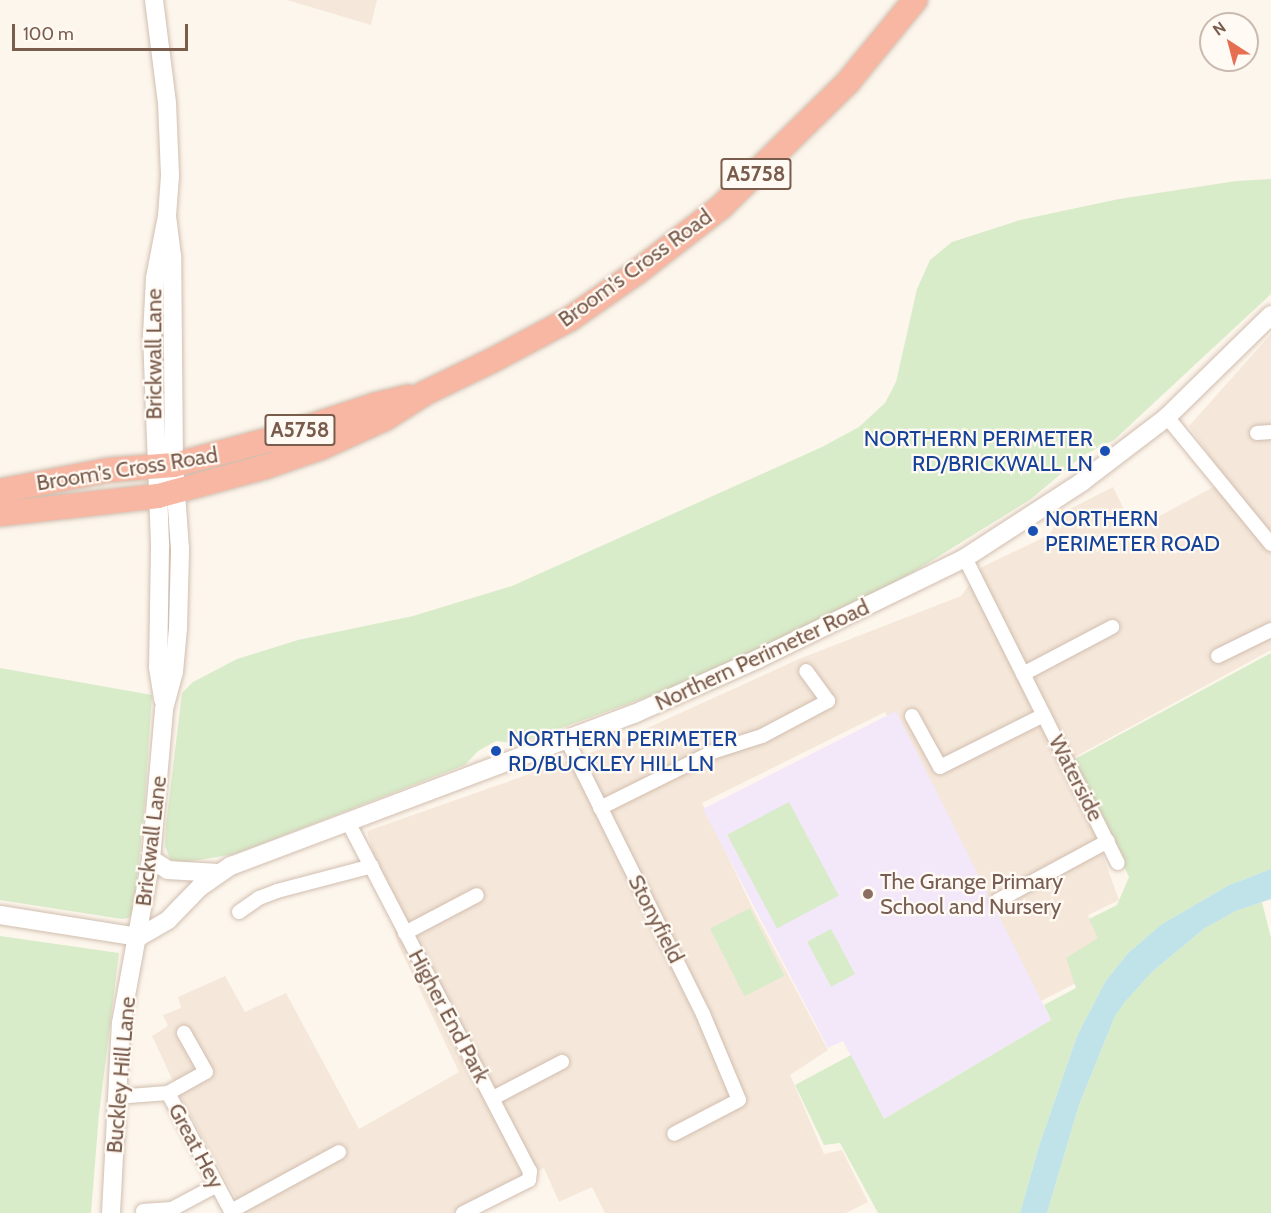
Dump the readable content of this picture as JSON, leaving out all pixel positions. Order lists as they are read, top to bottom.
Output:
{
  "streets": {
    "highway": ["A5758", "Broom's Cross Road"],
    "main road": ["Brickwall Lane", "Northern Perimeter Road", "Buckley Hill Lane"],
    "street": [
      "Waterside",
      "Stonyfield",
      "Higher End Park",
      "Great Hey"
    ]
  },
  "crossings": [
    ["Broom's Cross Road", "Brickwall Lane"],
    ["Brickwall Lane", "Northern Perimeter Road"],
    ["Brickwall Lane", "Buckley Hill Lane"],
    ["Northern Perimeter Road", "Waterside"],
    ["Northern Perimeter Road", "Stonyfield"],
    ["Northern Perimeter Road", "Higher End Park"],
    ["Northern Perimeter Road", "Buckley Hill Lane"],
    ["Buckley Hill Lane", "Great Hey"]
  ],
  "places": [
    "NORTHERN PERIMETER RD/BRICKWALL LN",
    "NORTHERN PERIMETER ROAD",
    "NORTHERN PERIMETER RD/BUCKLEY HILL LN",
    "The Grange Primary School and Nursery"
  ],
  "scale_bar": "100 m",
  "north": "top left"
}
